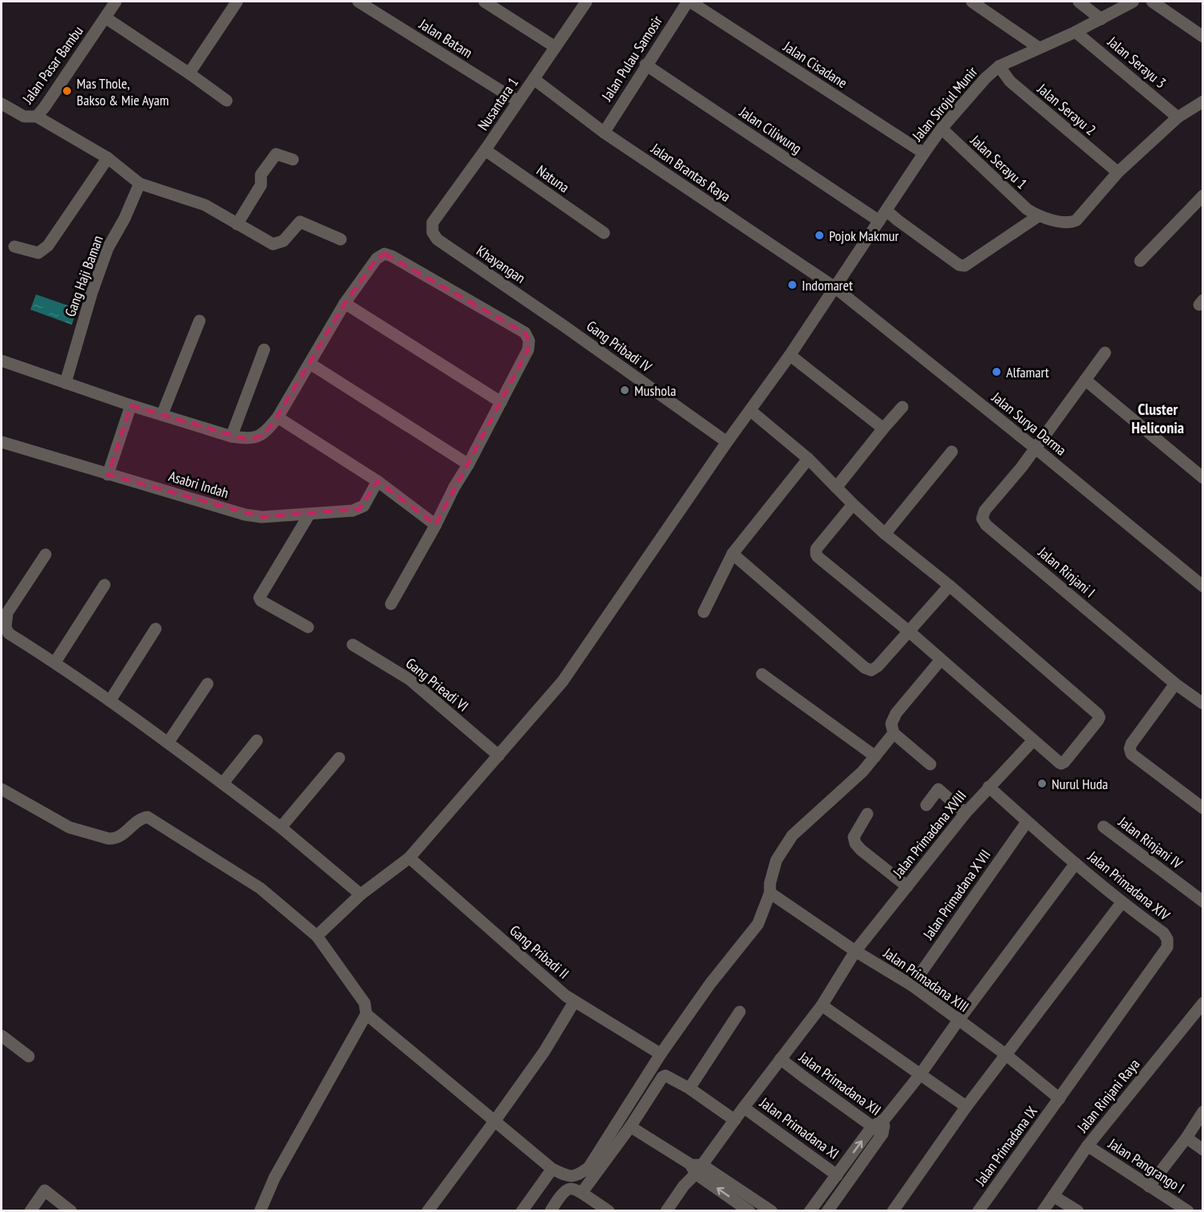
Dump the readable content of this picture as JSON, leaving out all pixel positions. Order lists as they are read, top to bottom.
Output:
{
  "streets": {
    "street": [
      "Jalan Batam",
      "Jalan Pulau Samosir",
      "Jalan Serayu 3",
      "Jalan Pasar Bambu",
      "Jalan Cisadane",
      "Nusantara 1",
      "Jalan Sirojul Munir",
      "Jalan Serayu 2",
      "Jalan Ciliwung",
      "Jalan Serayu 1",
      "Jalan Brantas Raya",
      "Natuna",
      "Khayangan",
      "Gang Haji Baman",
      "Gang Pribadi IV",
      "Jalan Surya Darma",
      "Asabri Indah",
      "Jalan Rinjani I",
      "Gang Prieadi VI",
      "Jalan Primadana XVIII",
      "Jalan Rinjani IV",
      "Jalan Primadana XIV",
      "Jalan Primadana X VII",
      "Gang Pribadi II",
      "Jalan Primadana XIII",
      "Jalan Primadana XII",
      "Jalan Rinjani Raya",
      "Jalan Primadana XI",
      "Jalan Primadana IX",
      "Jalan Pangrango I"
    ]
  },
  "crossings": [
    ["Jalan Batam", "Nusantara 1"],
    ["Jalan Pulau Samosir", "Jalan Cisadane"],
    ["Jalan Pulau Samosir", "Jalan Ciliwung"],
    ["Jalan Pulau Samosir", "Jalan Brantas Raya"],
    ["Jalan Serayu 3", "Jalan Sirojul Munir"],
    ["Jalan Cisadane", "Jalan Sirojul Munir"],
    ["Nusantara 1", "Jalan Brantas Raya"],
    ["Nusantara 1", "Natuna"],
    ["Nusantara 1", "Khayangan"],
    ["Jalan Sirojul Munir", "Jalan Serayu 2"],
    ["Jalan Sirojul Munir", "Jalan Ciliwung"],
    ["Jalan Sirojul Munir", "Jalan Serayu 1"],
    ["Jalan Sirojul Munir", "Jalan Brantas Raya"],
    ["Jalan Sirojul Munir", "Gang Pribadi IV"],
    ["Jalan Sirojul Munir", "Jalan Surya Darma"],
    ["Jalan Sirojul Munir", "Gang Prieadi VI"],
    ["Jalan Sirojul Munir", "Gang Pribadi II"],
    ["Jalan Brantas Raya", "Jalan Surya Darma"],
    ["Khayangan", "Gang Pribadi IV"],
    ["Jalan Surya Darma", "Jalan Rinjani I"],
    ["Jalan Primadana XVIII", "Jalan Primadana XIV"],
    ["Jalan Primadana XVIII", "Jalan Primadana XIII"],
    ["Jalan Primadana XVIII", "Jalan Primadana XII"],
    ["Jalan Primadana XVIII", "Jalan Primadana XI"],
    ["Jalan Primadana XIV", "Jalan Primadana X VII"],
    ["Jalan Primadana XIV", "Jalan Primadana XIII"],
    ["Jalan Primadana XIV", "Jalan Primadana IX"],
    ["Jalan Primadana X VII", "Jalan Primadana XIII"],
    ["Jalan Primadana XIII", "Jalan Primadana IX"],
    ["Jalan Rinjani Raya", "Jalan Pangrango I"]
  ],
  "districts": ["Cluster Heliconia"],
  "places": [
    "Mas Thole, Bakso & Mie Ayam",
    "Pojok Makmur",
    "Indomaret",
    "Alfamart",
    "Mushola",
    "Nurul Huda"
  ]
}
